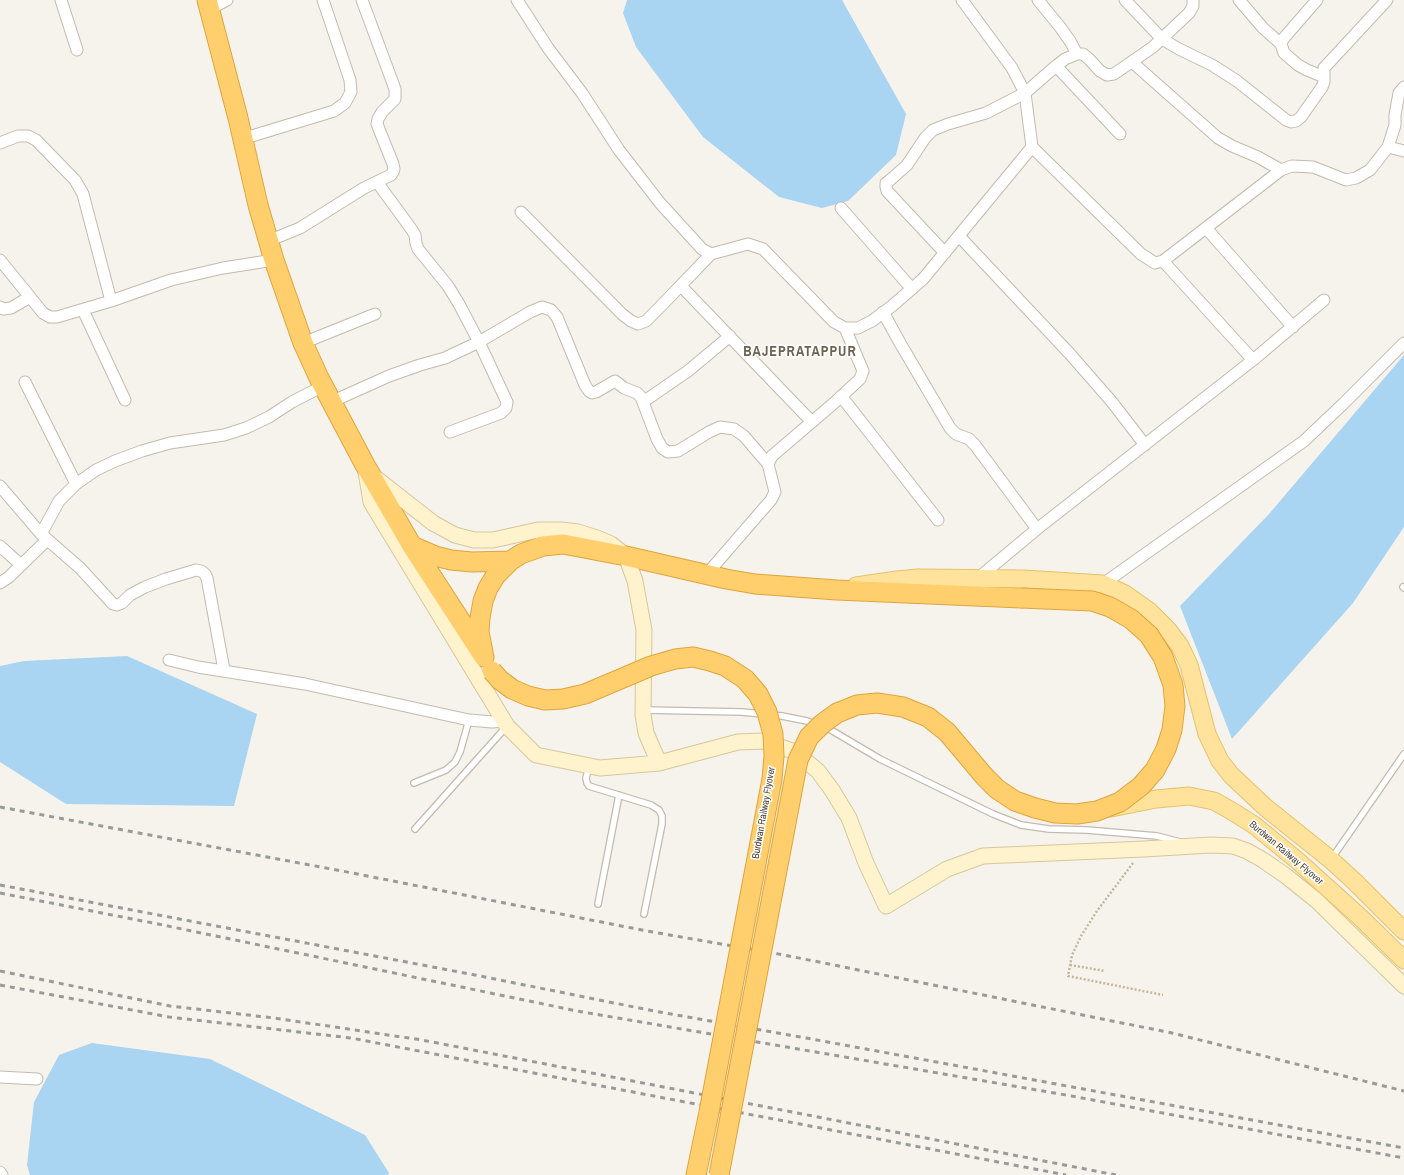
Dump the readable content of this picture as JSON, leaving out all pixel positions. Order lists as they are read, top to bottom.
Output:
{
  "streets": {
    "highway": ["Burdwan Railway Flyover"]
  },
  "districts": ["BAJEPRATAPPUR"]
}
